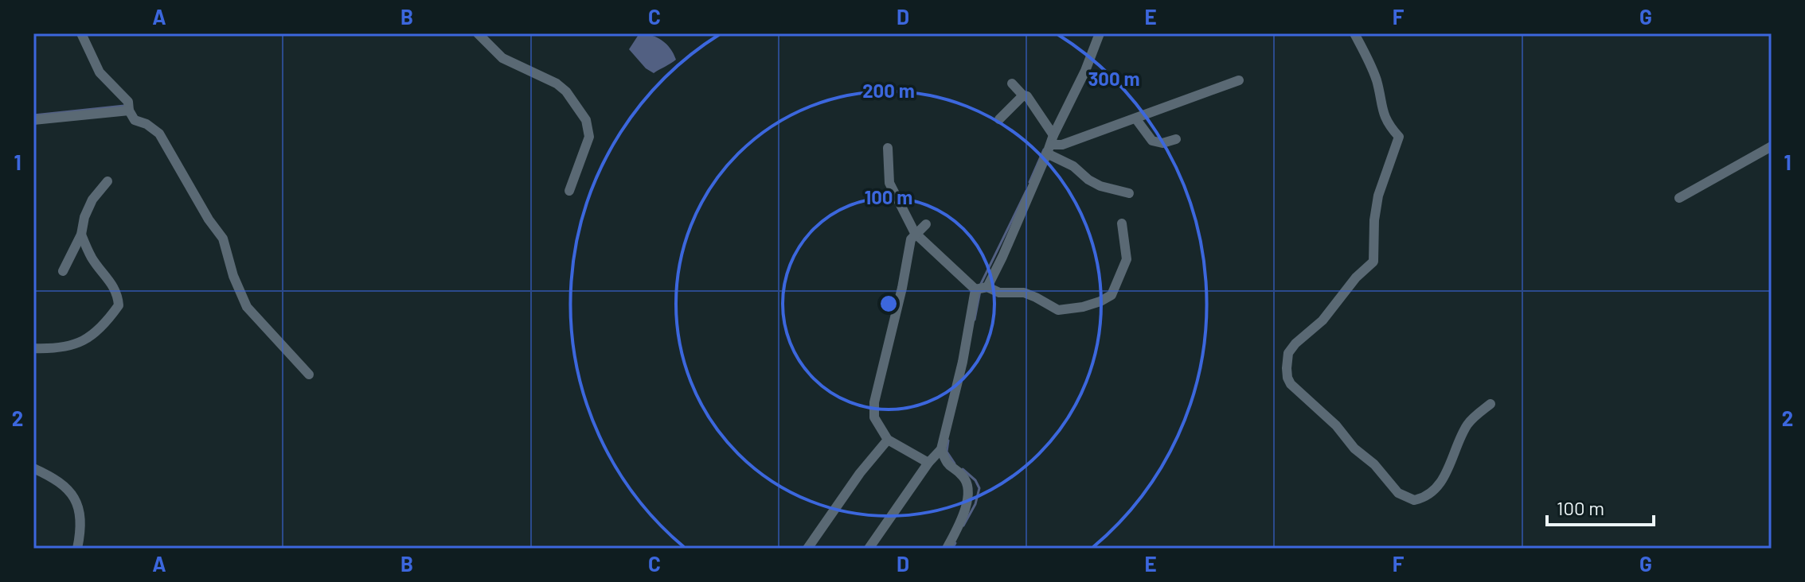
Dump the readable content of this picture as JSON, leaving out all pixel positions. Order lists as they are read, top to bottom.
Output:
{
  "scale_bar": "100 m",
  "grid": {
    "columns": [
      "A",
      "B",
      "C",
      "D",
      "E",
      "F",
      "G"
    ],
    "rows": ["1", "2"]
  },
  "rings": ["300 m", "200 m", "100 m"]
}
